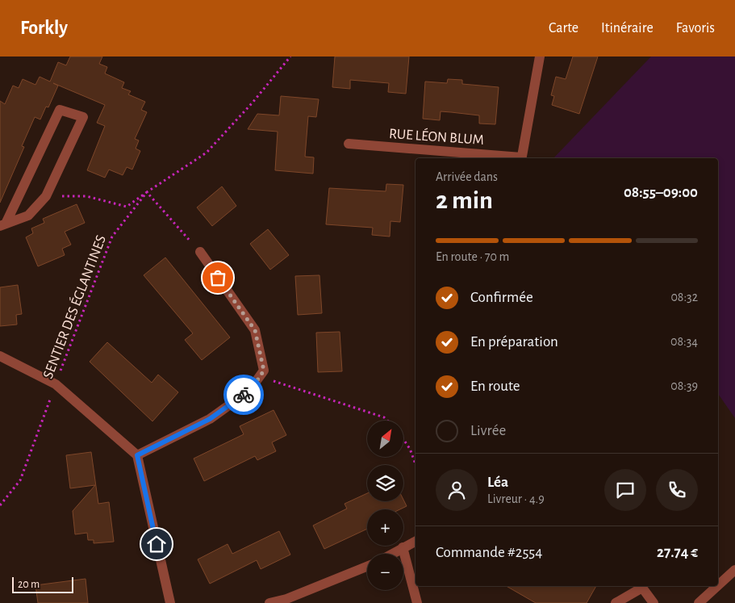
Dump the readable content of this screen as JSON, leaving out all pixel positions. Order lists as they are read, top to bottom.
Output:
{
  "streets": {
    "street": ["RUE LÉON BLUM"],
    "path": ["SENTIER DES ÉGLANTINES"]
  },
  "scale_bar": "20 m",
  "north": "top right",
  "page": {
    "header": "Forkly",
    "nav": ["Carte", "Itinéraire", "Favoris"],
    "heading": ["2 min", "Arrivée dans", "08:55–09:00"],
    "panel": [
      "Léa",
      "Livreur · 4.9",
      "Commande #2554",
      "27.74 €"
    ],
    "bar": "En route · 70 m",
    "list": [
      ["Confirmée", "08:32"],
      ["En préparation", "08:34"],
      ["En route", "08:39"],
      "Livrée"
    ],
    "map_buttons": ["+", "−"],
    "scale": "20 m"
  }
}
